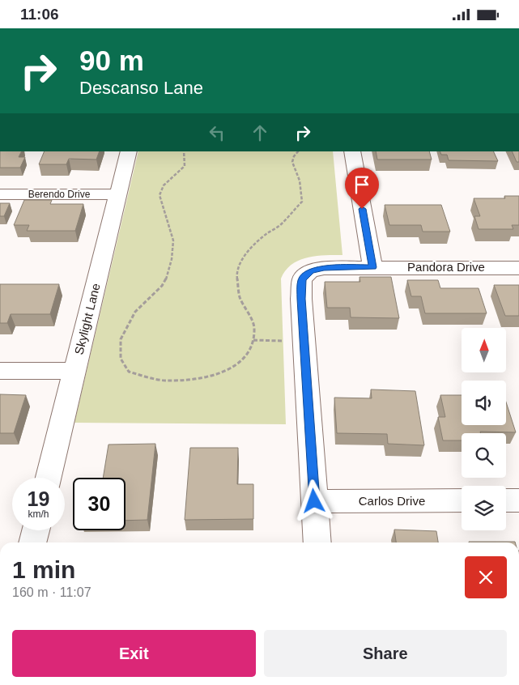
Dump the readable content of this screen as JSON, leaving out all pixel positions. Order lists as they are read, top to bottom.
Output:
{
  "streets": {
    "street": [
      "Berendo Drive",
      "Pandora Drive",
      "Skylight Lane",
      "Carlos Drive"
    ]
  },
  "crossings": [
    ["Berendo Drive", "Skylight Lane"],
    ["Pandora Drive", "Carlos Drive"]
  ],
  "north": "top",
  "page": {
    "status": "11:06",
    "turn": ["90 m", "Descanso Lane"],
    "speed": "19 km/h",
    "limit": "30",
    "heading": ["1 min", "160 m · 11:07"],
    "buttons": ["Exit", "Share"]
  }
}
